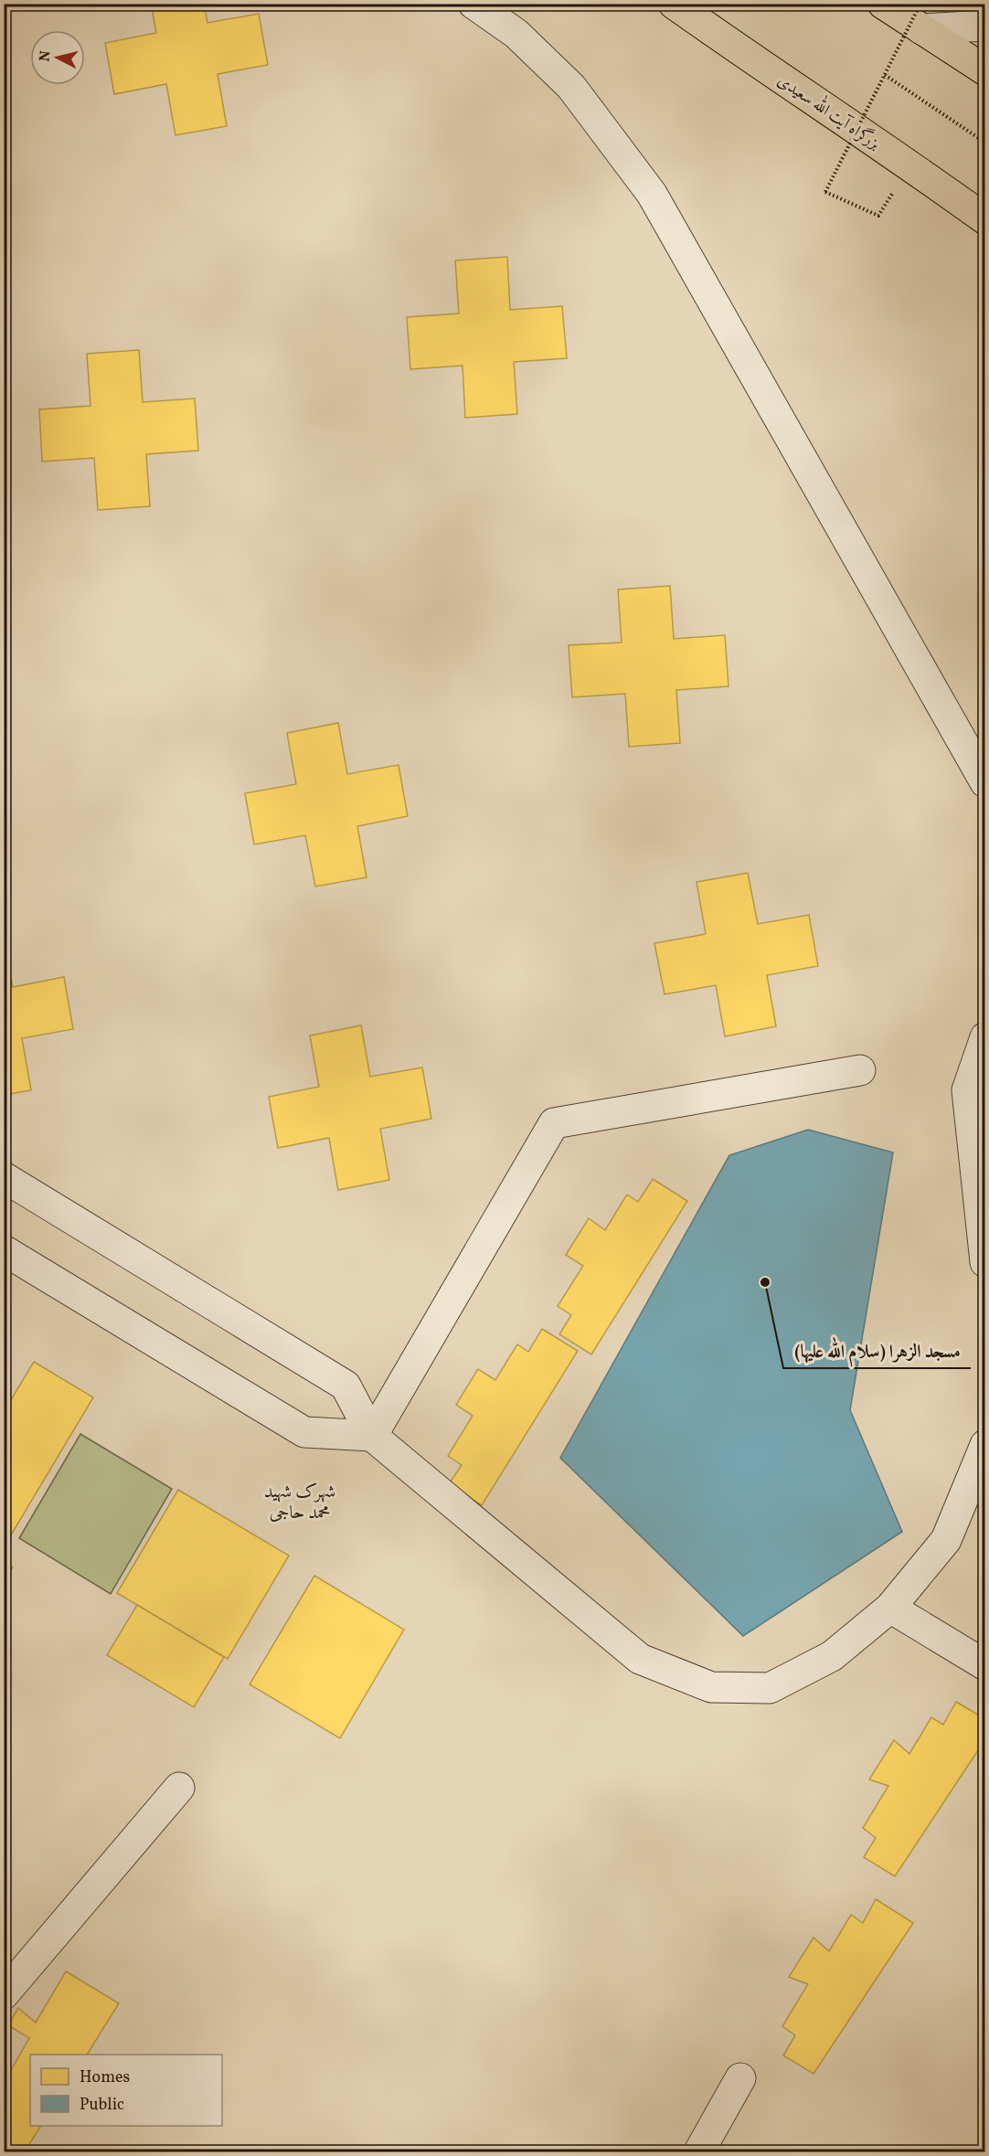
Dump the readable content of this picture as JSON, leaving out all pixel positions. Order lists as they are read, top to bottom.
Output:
{
  "streets": {
    "highway": ["بزرگراه آیت الله سعیدی"]
  },
  "districts": ["شهرک شهید محمد حاجی"],
  "places": ["مسجد الزهرا (سلام الله علیها)"],
  "legend": ["Homes", "Public"],
  "north": "left"
}
